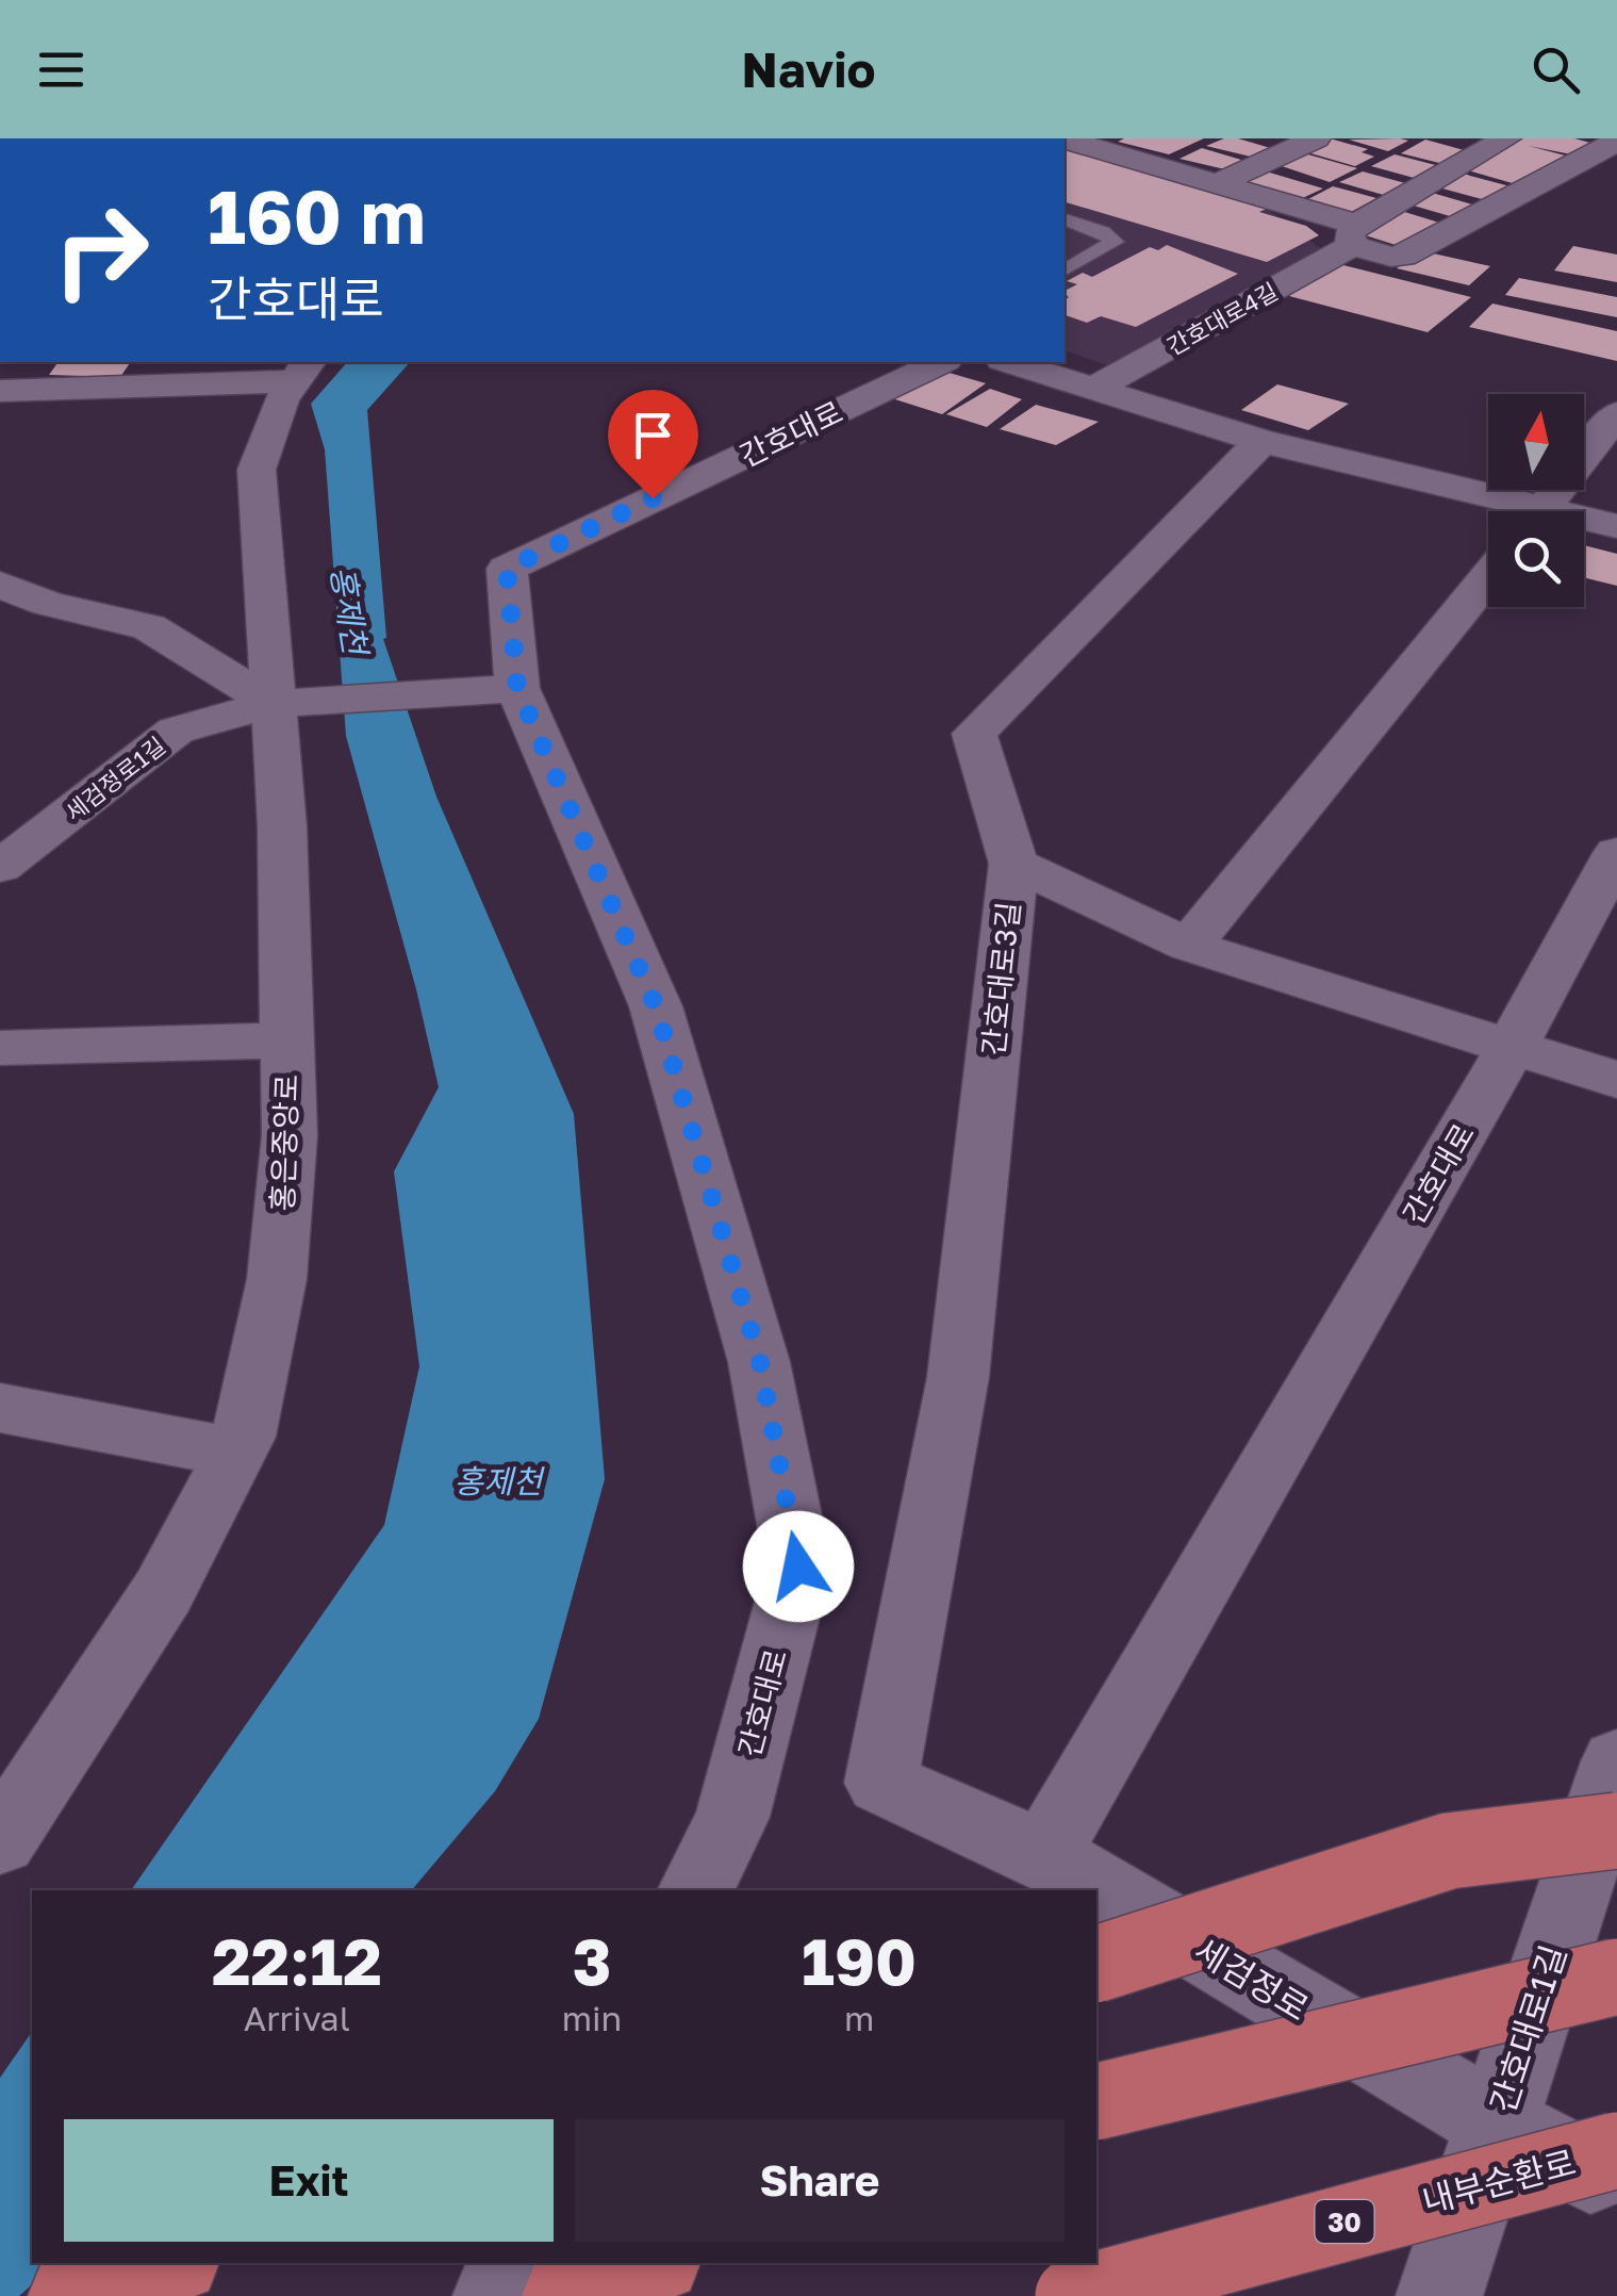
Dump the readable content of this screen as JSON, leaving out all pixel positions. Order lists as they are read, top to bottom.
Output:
{
  "streets": {
    "highway": ["내부순환로", "30"],
    "street": [
      "간호대로4길",
      "간호대로",
      "세검정로1길",
      "간호대로3길",
      "홍은중앙로",
      "세검정로",
      "간호대로1길"
    ]
  },
  "crossings": [
    ["간호대로", "세검정로1길"],
    ["간호대로", "세검정로"],
    ["세검정로1길", "홍은중앙로"],
    ["간호대로3길", "세검정로"],
    ["세검정로", "간호대로1길"]
  ],
  "water": ["홍제천"],
  "north": "top",
  "page": {
    "header": "Navio",
    "turn": ["160 m", "간호대로"],
    "eta": [
      "22:12",
      "Arrival",
      "3",
      "min",
      "190",
      "m"
    ],
    "buttons": ["Exit", "Share"]
  }
}
